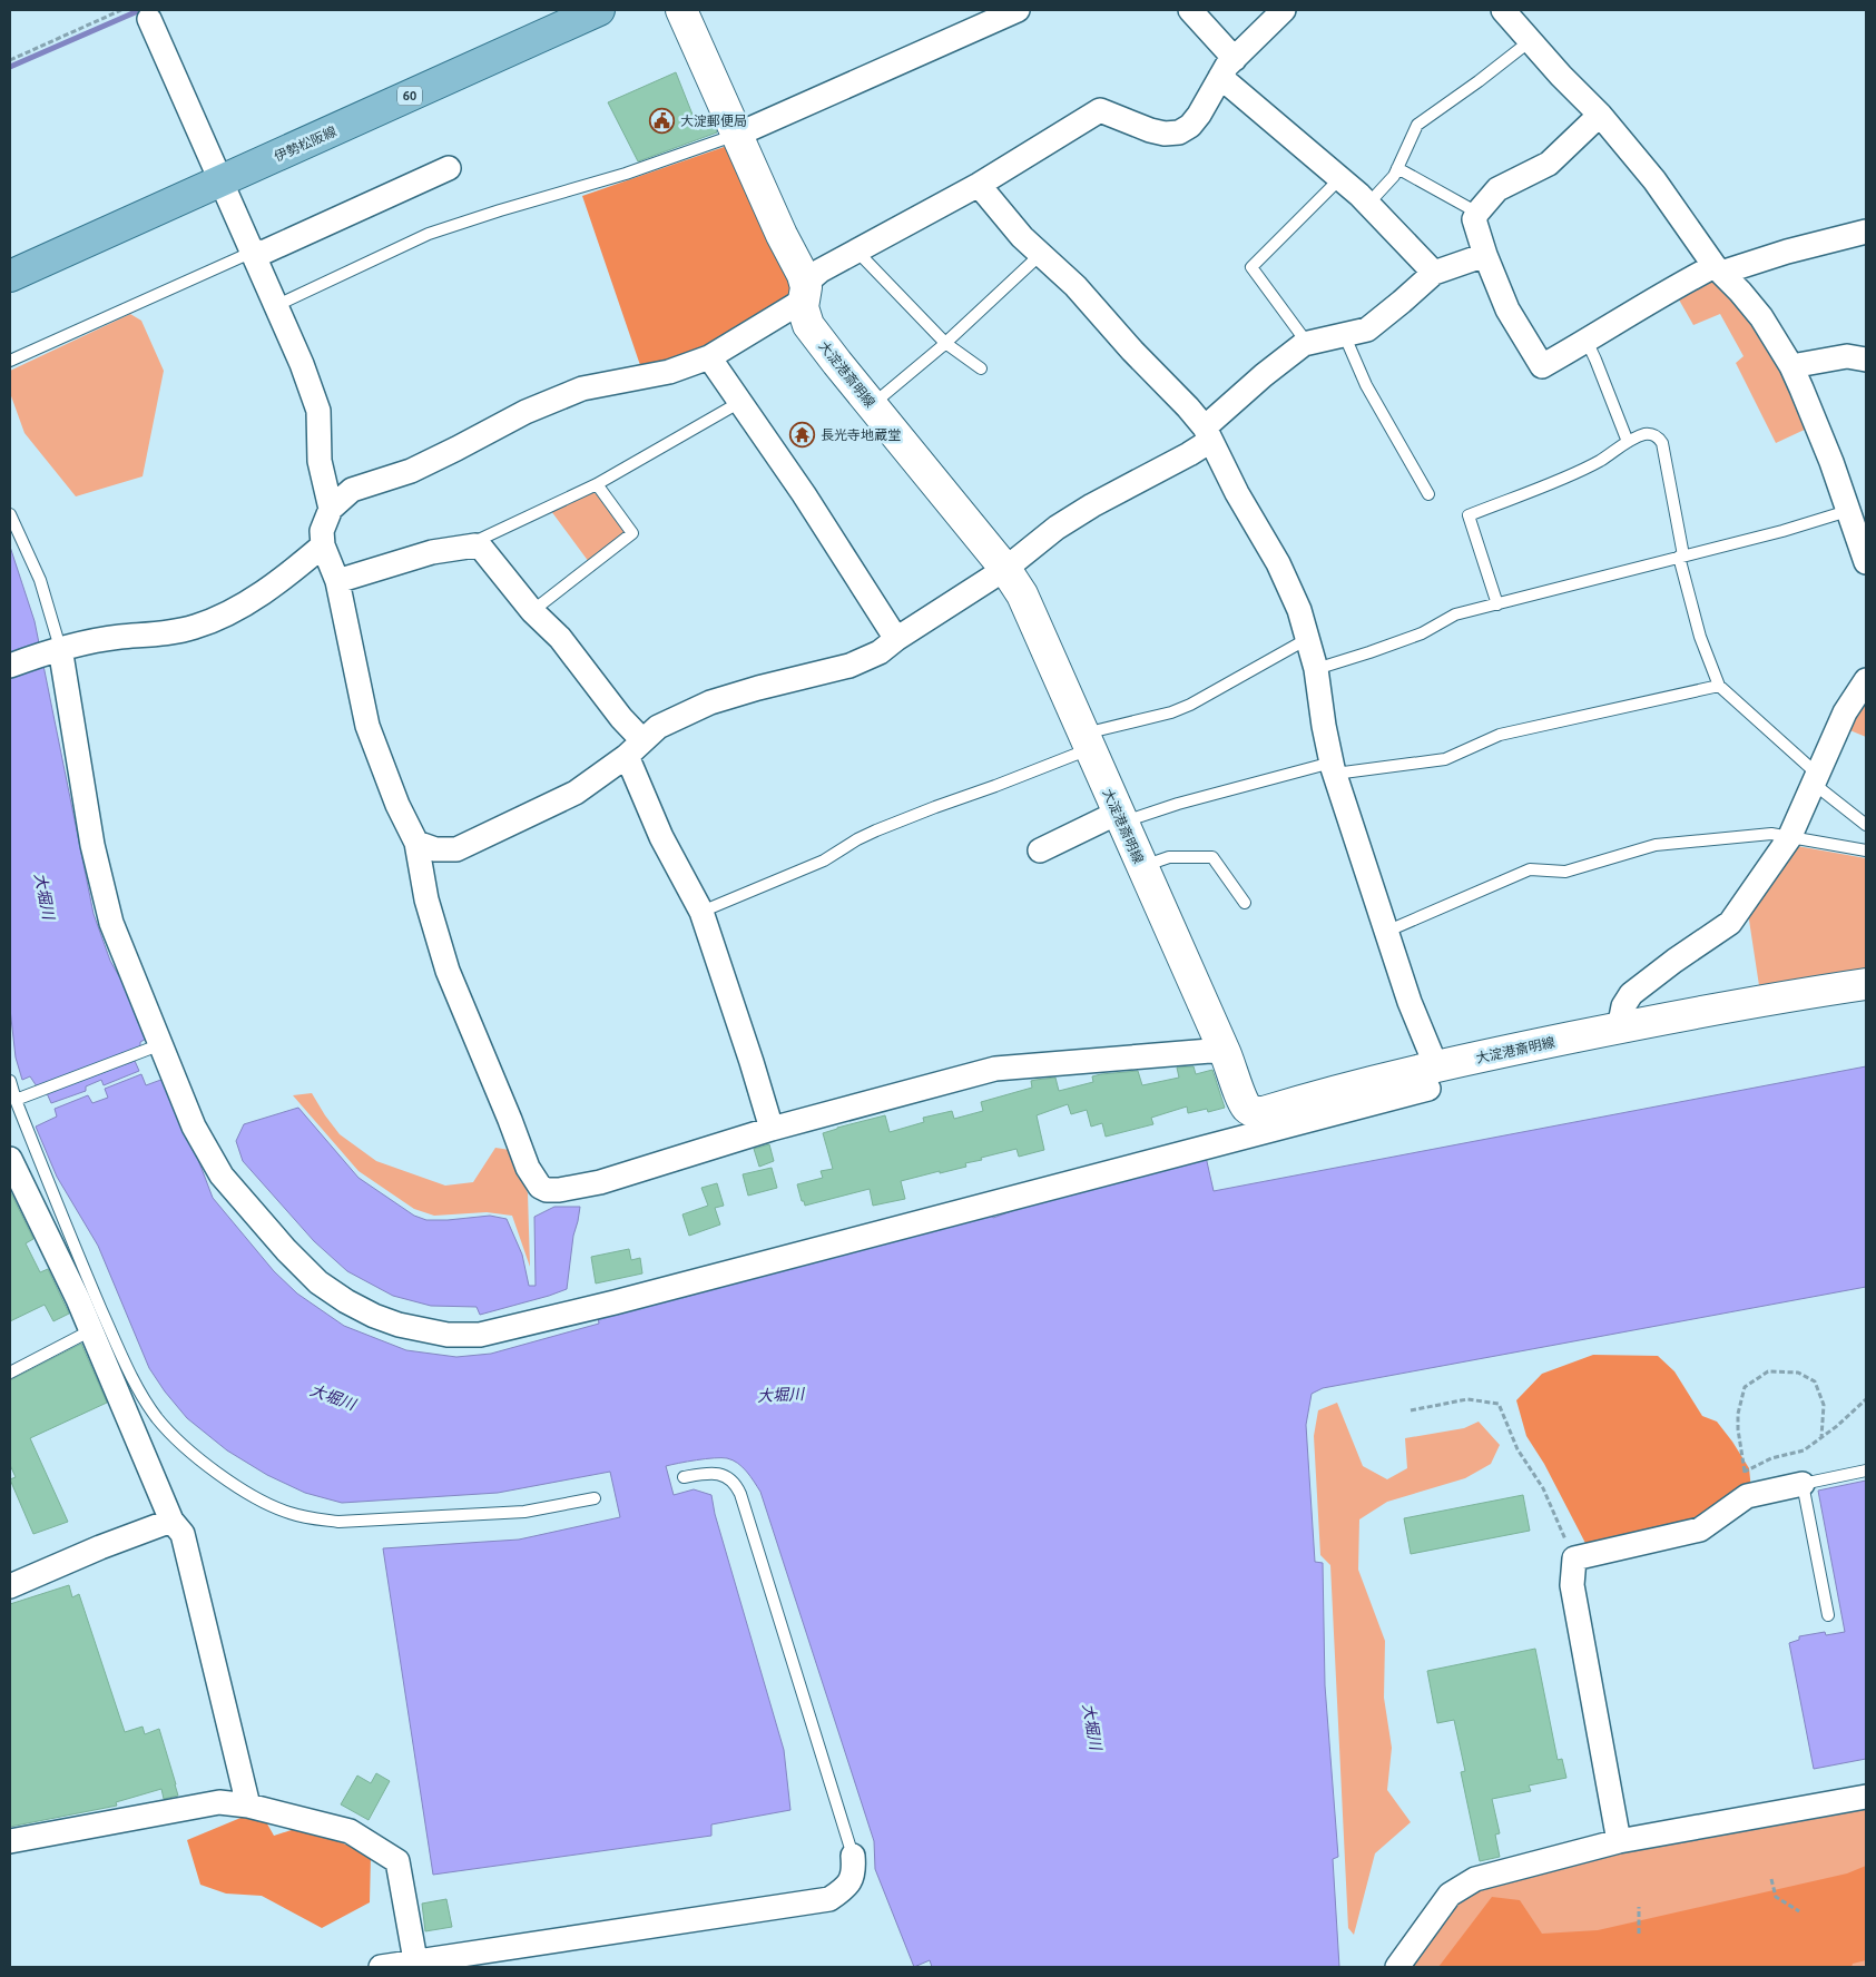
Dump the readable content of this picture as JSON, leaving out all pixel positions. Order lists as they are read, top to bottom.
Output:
{
  "streets": {
    "main road": ["60", "伊勢松阪線", "大淀港斎明線"]
  },
  "water": ["大堀川"],
  "places": {
    "public building": ["大淀郵便局"],
    "temple": ["長光寺地蔵堂"]
  }
}
